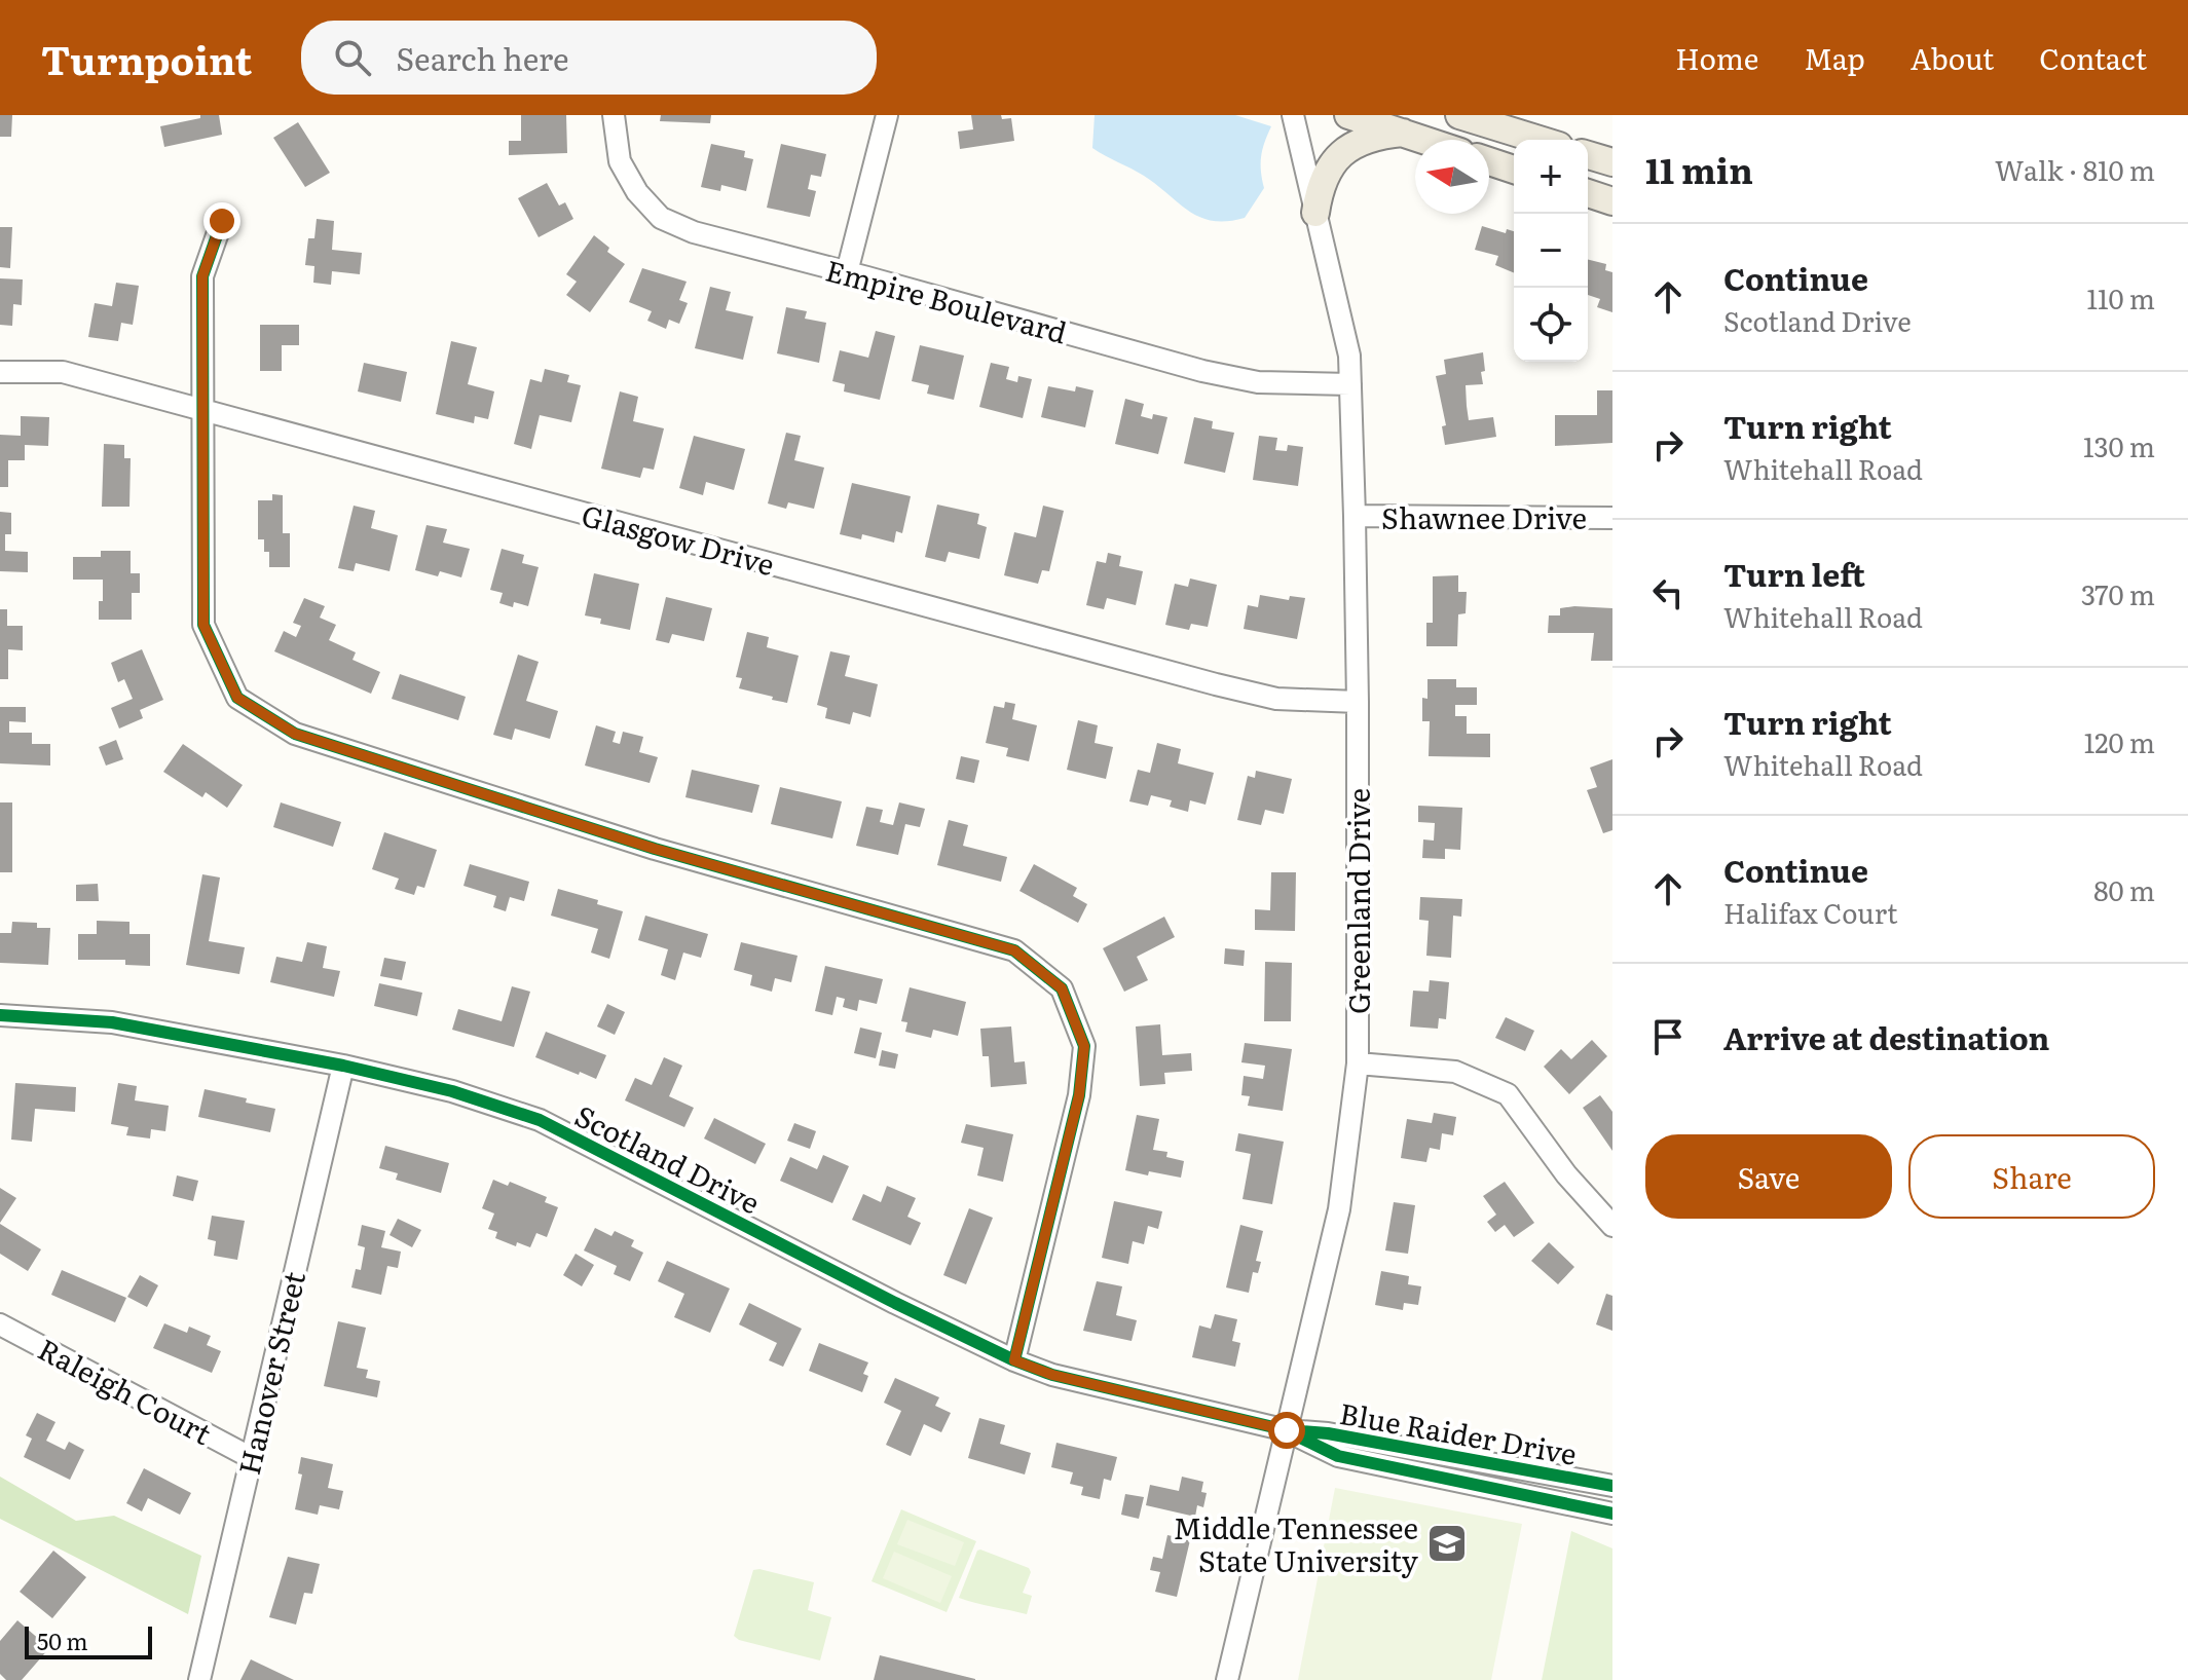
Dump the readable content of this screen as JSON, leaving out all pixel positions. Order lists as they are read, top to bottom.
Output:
{
  "streets": {
    "street": [
      "Empire Boulevard",
      "Shawnee Drive",
      "Glasgow Drive",
      "Greenland Drive",
      "Scotland Drive",
      "Hanover Street",
      "Raleigh Court",
      "Blue Raider Drive"
    ]
  },
  "crossings": [
    ["Empire Boulevard", "Greenland Drive"],
    ["Shawnee Drive", "Greenland Drive"],
    ["Glasgow Drive", "Greenland Drive"],
    ["Greenland Drive", "Scotland Drive"],
    ["Greenland Drive", "Blue Raider Drive"],
    ["Scotland Drive", "Hanover Street"],
    ["Scotland Drive", "Blue Raider Drive"],
    ["Hanover Street", "Raleigh Court"]
  ],
  "places": {
    "school or university": ["Middle Tennessee State University"]
  },
  "scale_bar": "50 m",
  "north": "left",
  "page": {
    "header": "Turnpoint",
    "search": "Search here",
    "nav": [
      "Home",
      "Map",
      "About",
      "Contact"
    ],
    "heading": ["11 min", "Walk · 810 m"],
    "map_buttons": ["+", "−"],
    "list": [
      ["Continue", "Scotland Drive", "110 m"],
      ["Turn right", "Whitehall Road", "130 m"],
      ["Turn left", "Whitehall Road", "370 m"],
      ["Turn right", "Whitehall Road", "120 m"],
      ["Continue", "Halifax Court", "80 m"],
      "Arrive at destination"
    ],
    "buttons": ["Save", "Share"],
    "scale": "50 m"
  }
}
